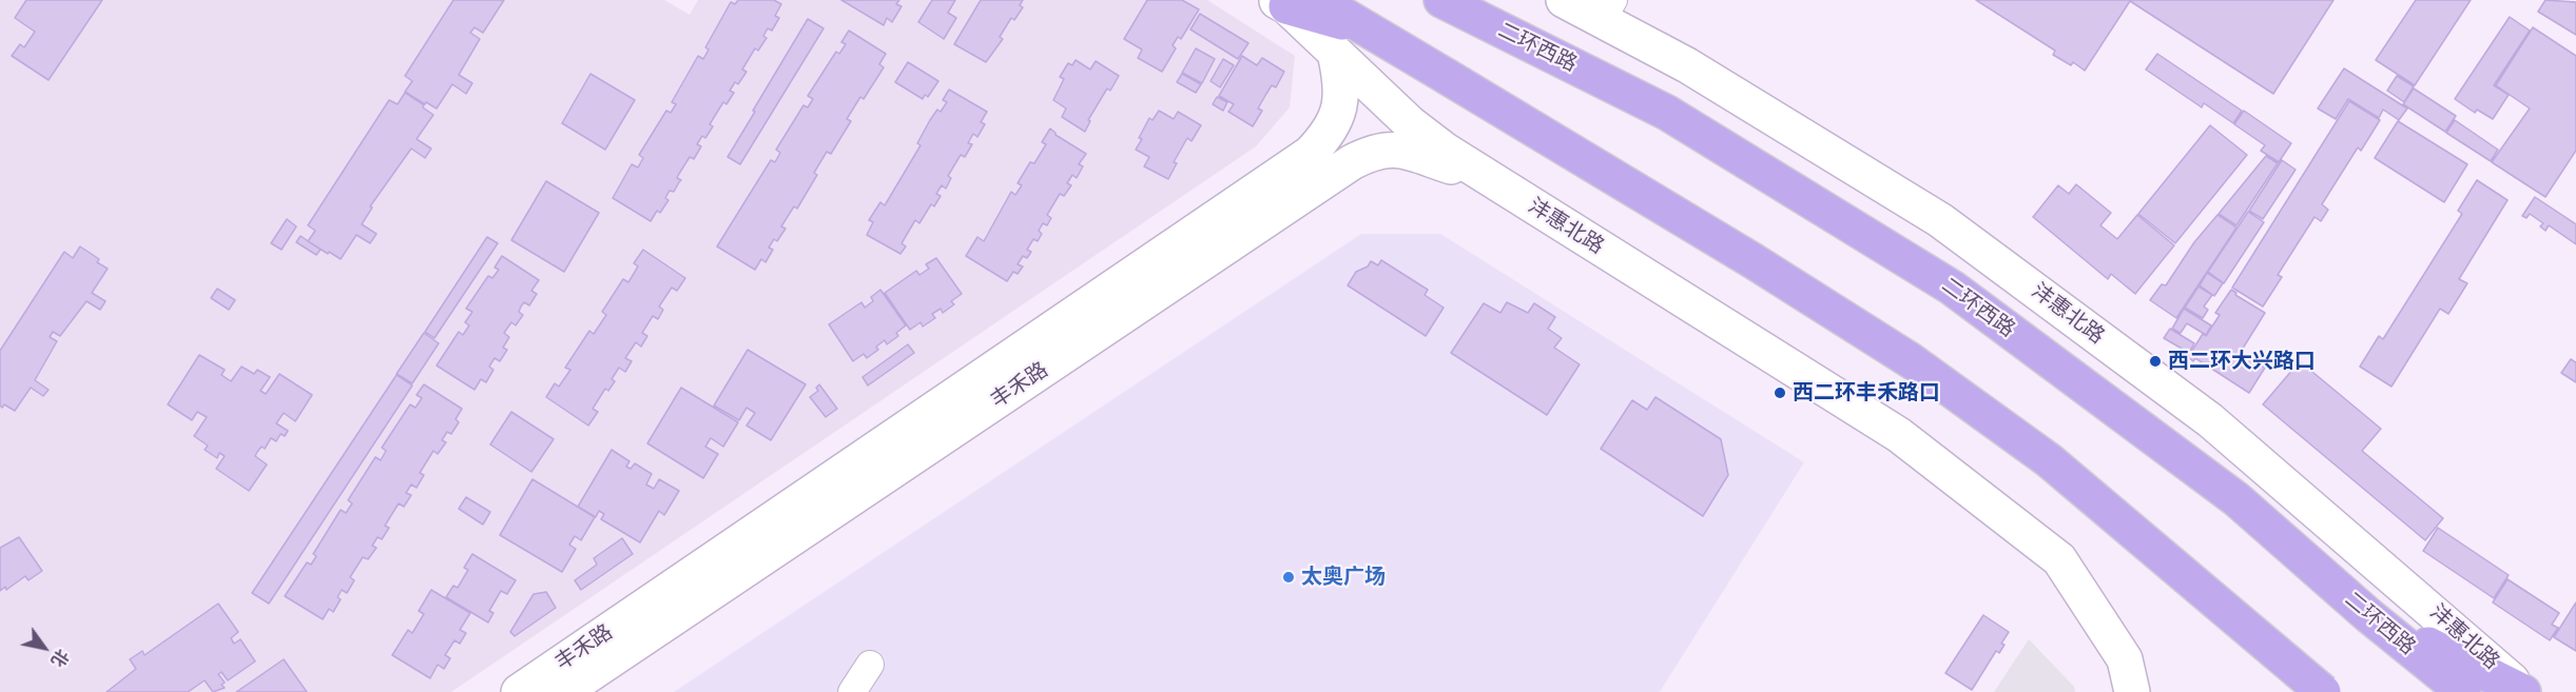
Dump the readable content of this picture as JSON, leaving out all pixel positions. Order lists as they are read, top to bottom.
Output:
{
  "streets": {
    "highway": ["二环西路"],
    "main road": ["沣惠北路", "丰禾路"]
  },
  "crossings": [
    ["沣惠北路", "丰禾路"]
  ],
  "places": ["西二环大兴路口", "西二环丰禾路口", "太奥广场"],
  "north": "bottom right"
}
